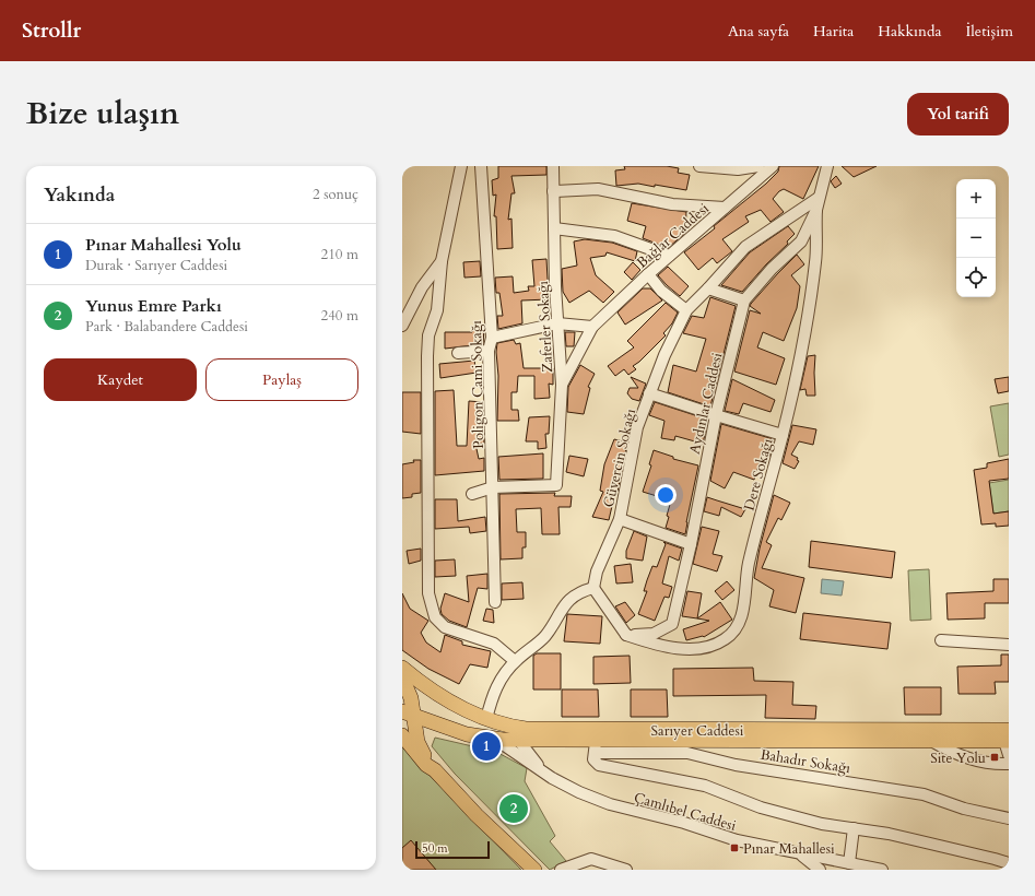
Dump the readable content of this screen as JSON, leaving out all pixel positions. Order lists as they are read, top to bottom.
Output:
{
  "streets": {
    "main road": ["Sarıyer Caddesi"],
    "street": [
      "Bağlar Caddesi",
      "Zaferler Sokağı",
      "Poligon Cami Sokağı",
      "Aydınlar Caddesi",
      "Güvercin Sokağı",
      "Dere Sokağı",
      "Bahadır Sokağı",
      "Çamlıbel Caddesi"
    ]
  },
  "crossings": [
    ["Bağlar Caddesi", "Zaferler Sokağı"],
    ["Zaferler Sokağı", "Poligon Cami Sokağı"],
    ["Aydınlar Caddesi", "Güvercin Sokağı"],
    ["Aydınlar Caddesi", "Dere Sokağı"],
    ["Sarıyer Caddesi", "Bahadır Sokağı"],
    ["Sarıyer Caddesi", "Çamlıbel Caddesi"]
  ],
  "places": {
    "transit": ["Site Yolu", "Pınar Mahallesi"]
  },
  "scale_bar": "50 m",
  "page": {
    "header": "Strollr",
    "nav": [
      "Ana sayfa",
      "Harita",
      "Hakkında",
      "İletişim"
    ],
    "title": "Bize ulaşın",
    "buttons": [
      "Yol tarifi",
      ["Kaydet", "Paylaş"]
    ],
    "heading": ["Yakında", "2 sonuç"],
    "map_buttons": ["+", "−"],
    "list": [
      {
        "mark": "1",
        "name": "Pınar Mahallesi Yolu",
        "note": "Durak · Sarıyer Caddesi",
        "value": "210 m"
      },
      {
        "mark": "2",
        "name": "Yunus Emre Parkı",
        "note": "Park · Balabandere Caddesi",
        "value": "240 m"
      }
    ],
    "pins": ["1", "2"],
    "scale": "50 m"
  }
}
